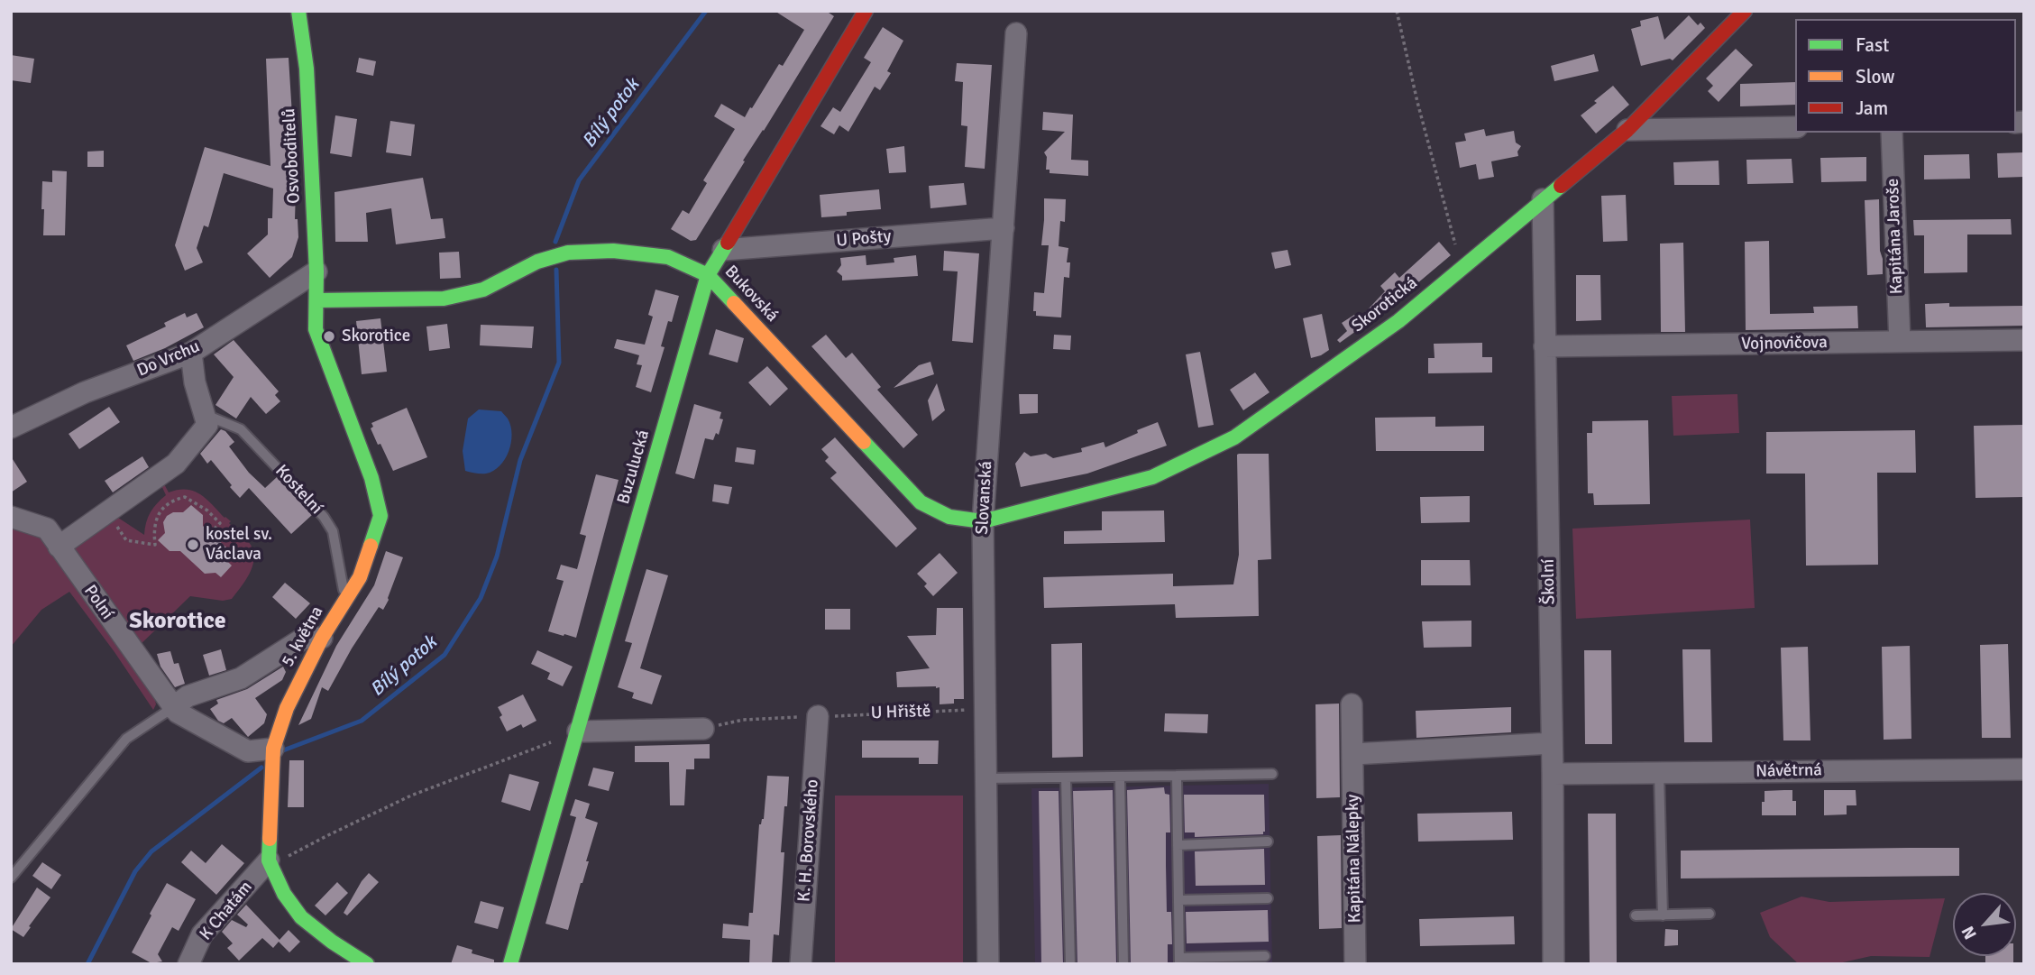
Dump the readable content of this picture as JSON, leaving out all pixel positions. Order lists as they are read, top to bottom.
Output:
{
  "streets": {
    "street": [
      "Osvoboditelů",
      "Kapitána Jaroše",
      "U Pošty",
      "Bukovská",
      "Skorotická",
      "Vojnovičova",
      "Do Vrchu",
      "Buzulucká",
      "Slovanská",
      "Školní",
      "Polní",
      "5. května",
      "Návětrná",
      "K. H. Borovského",
      "Kapitána Nálepky",
      "K Chatám"
    ],
    "lane": ["Kostelní"],
    "path": ["U Hřiště"]
  },
  "crossings": [
    ["Osvoboditelů", "Bukovská"],
    ["Osvoboditelů", "Do Vrchu"],
    ["Osvoboditelů", "5. května"],
    ["Kapitána Jaroše", "Vojnovičova"],
    ["U Pošty", "Buzulucká"],
    ["U Pošty", "Slovanská"],
    ["Bukovská", "Skorotická"],
    ["Bukovská", "Buzulucká"],
    ["Bukovská", "Slovanská"],
    ["Bukovská", "5. května"],
    ["Skorotická", "Slovanská"],
    ["Skorotická", "Školní"],
    ["Vojnovičova", "Školní"],
    ["Kostelní", "5. května"],
    ["Slovanská", "U Hřiště"],
    ["Školní", "Návětrná"],
    ["Polní", "5. května"],
    ["5. května", "K Chatám"],
    ["U Hřiště", "K. H. Borovského"]
  ],
  "districts": ["Skorotice"],
  "water": ["Bílý potok"],
  "places": ["Skorotice", "kostel sv. Václava"],
  "legend": ["Fast", "Slow", "Jam"],
  "north": "bottom left"
}
